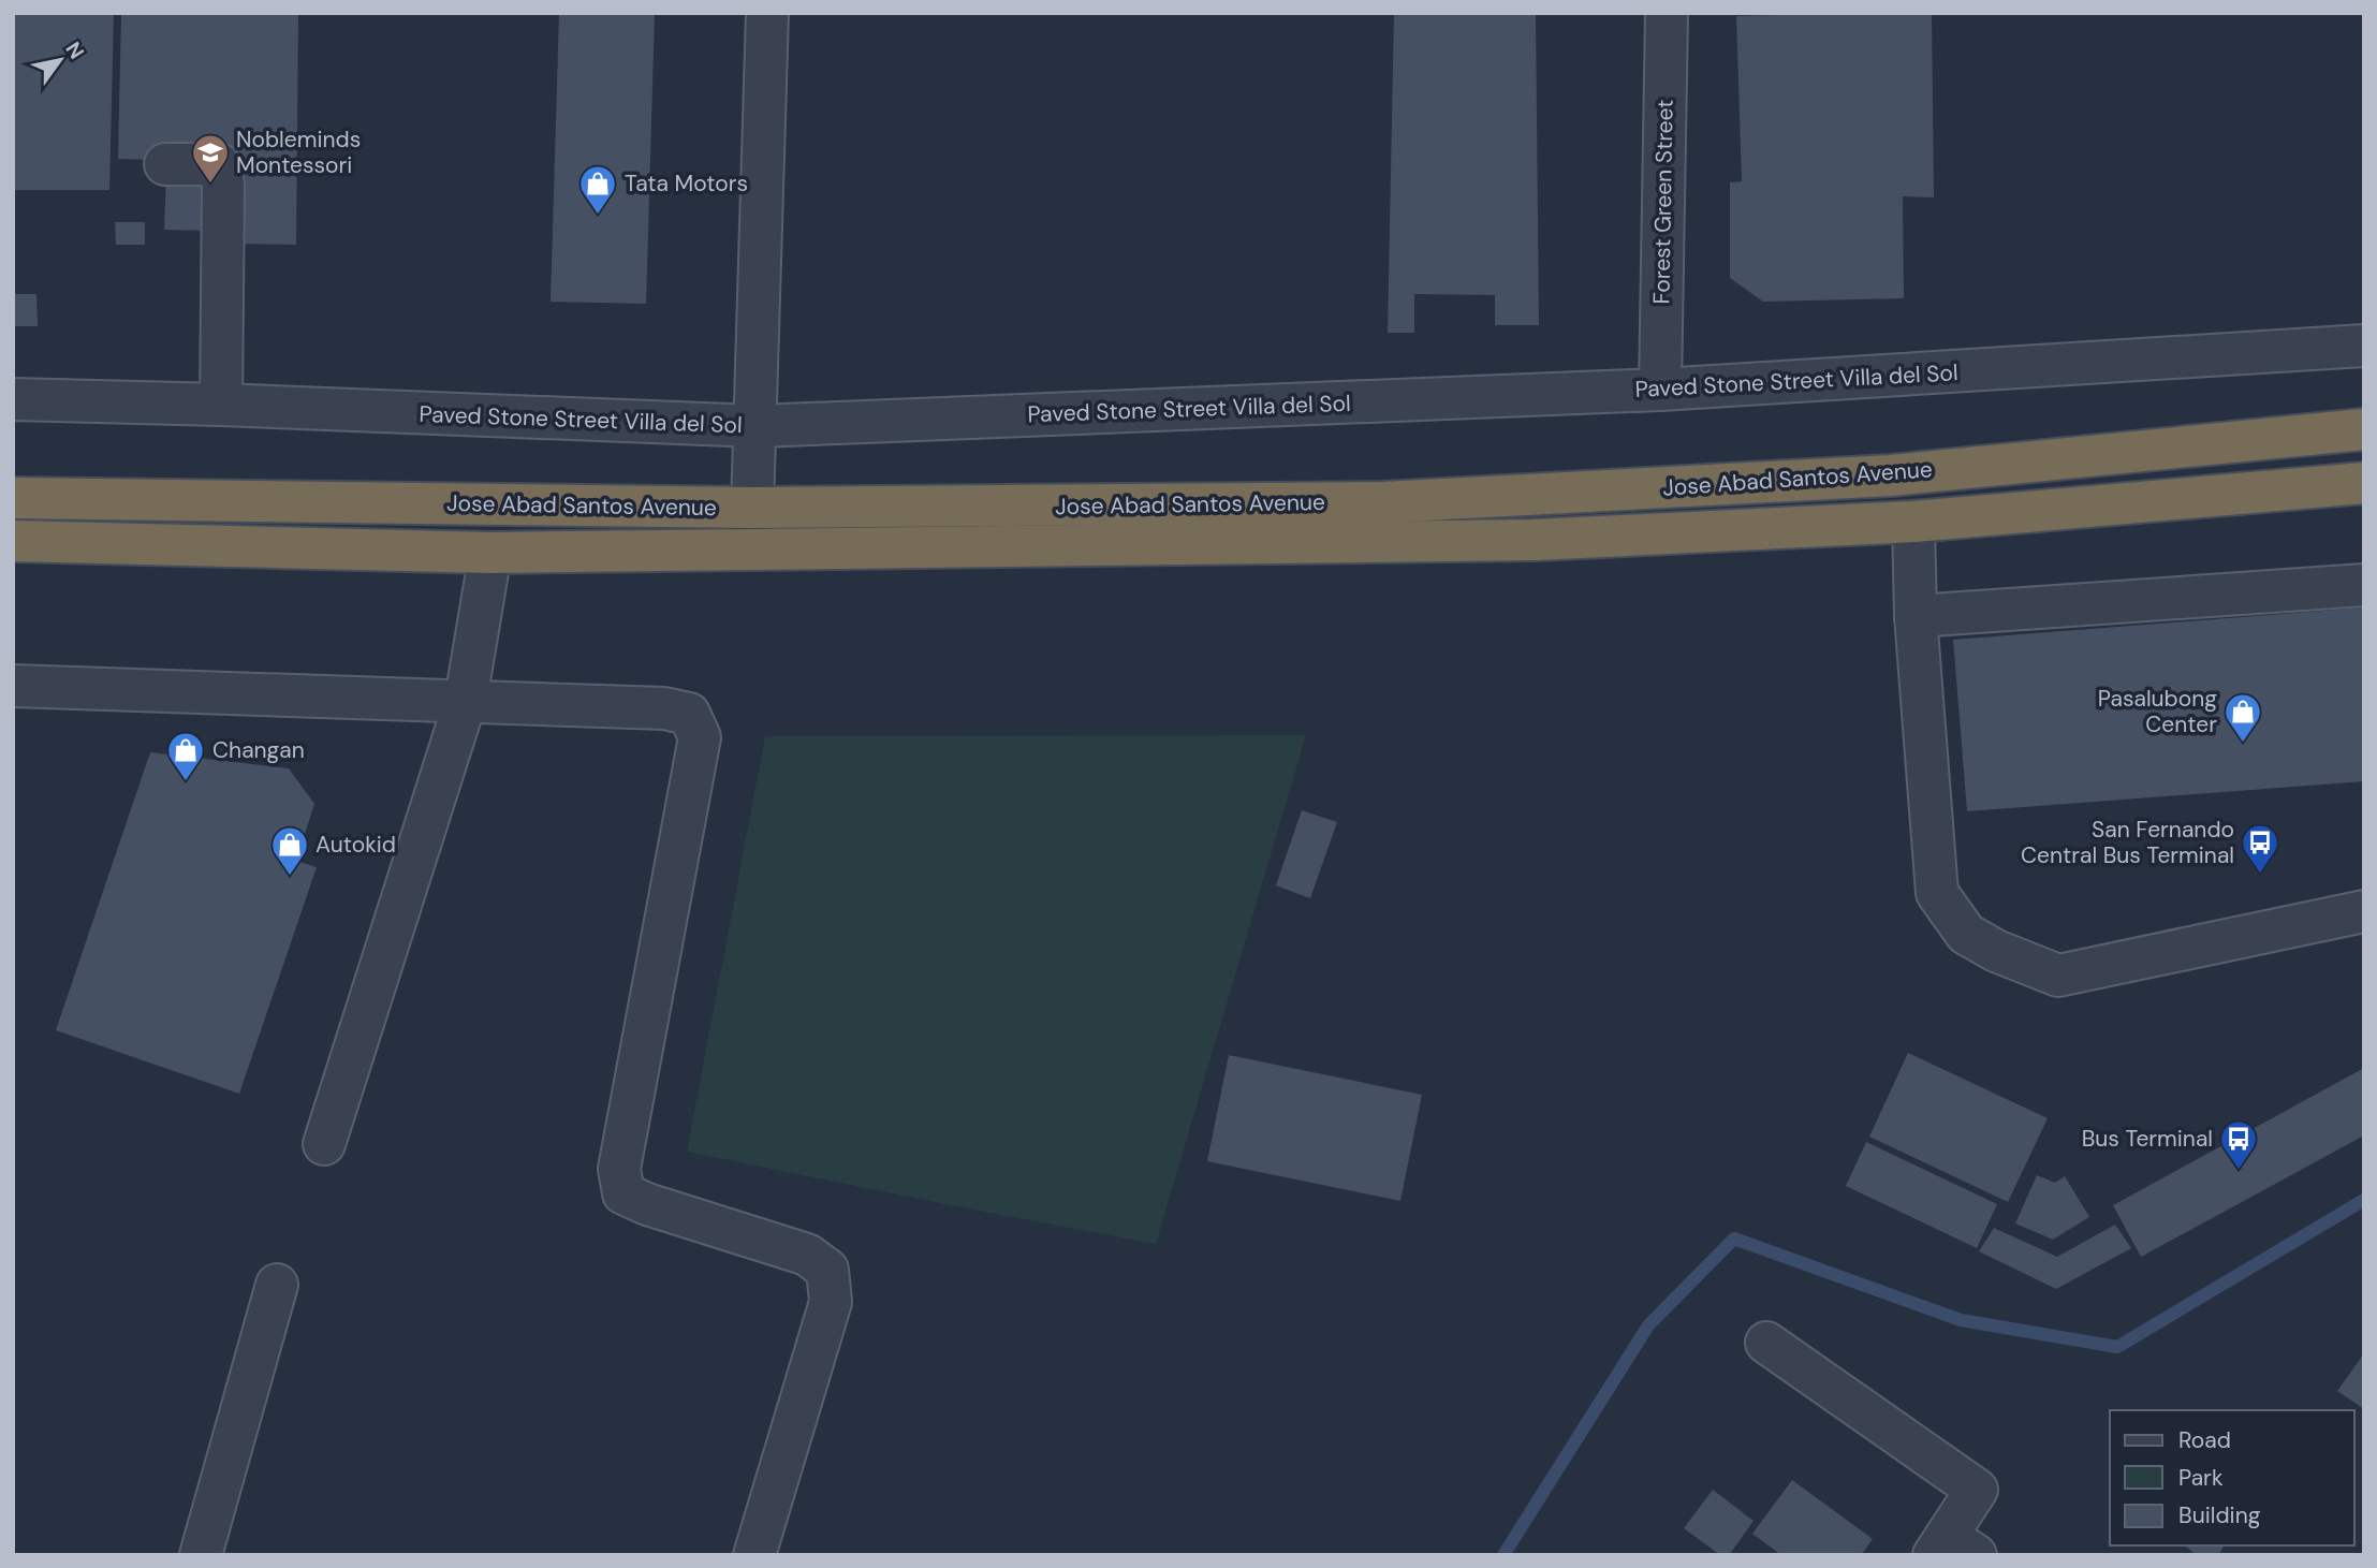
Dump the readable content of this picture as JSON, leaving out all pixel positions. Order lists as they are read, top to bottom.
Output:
{
  "streets": {
    "highway": ["Jose Abad Santos Avenue"],
    "street": ["Forest Green Street", "Paved Stone Street Villa del Sol"]
  },
  "crossings": [
    ["Forest Green Street", "Paved Stone Street Villa del Sol"]
  ],
  "places": {
    "school or university": ["Nobleminds Montessori"],
    "shop": [
      "Tata Motors",
      "Pasalubong Center",
      "Changan",
      "Autokid"
    ],
    "bus stop": ["San Fernando Central Bus Terminal", "Bus Terminal"]
  },
  "legend": ["Road", "Park", "Building"],
  "north": "top right"
}
